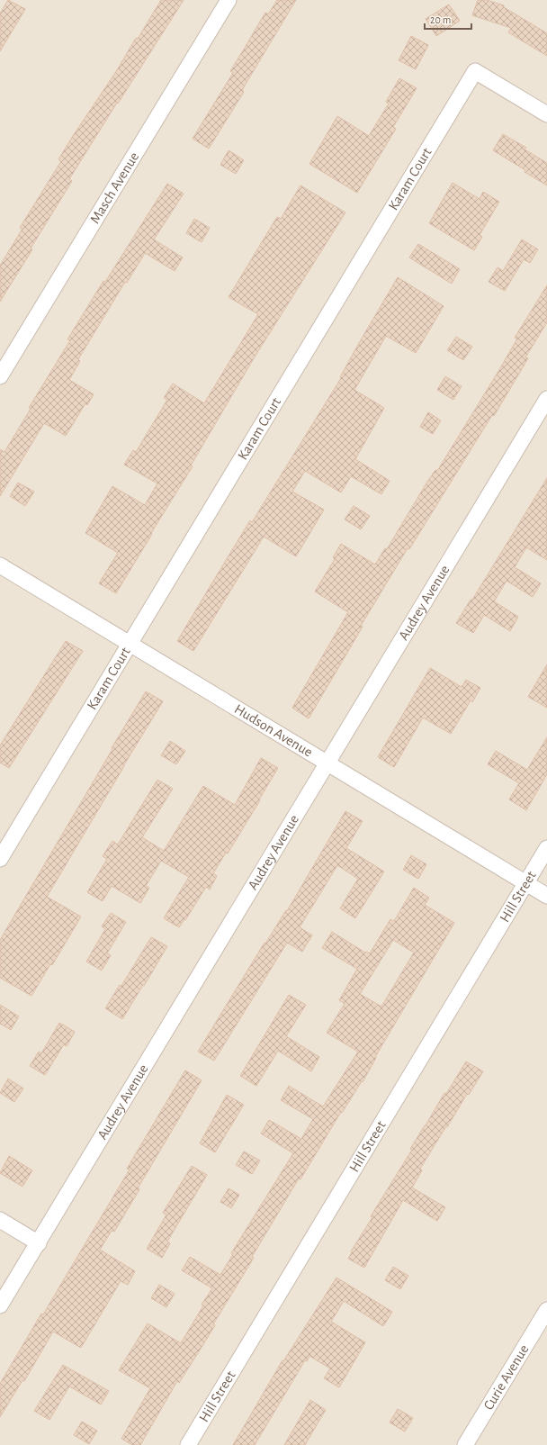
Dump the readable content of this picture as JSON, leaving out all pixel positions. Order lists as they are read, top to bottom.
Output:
{
  "streets": {
    "street": [
      "Karam Court",
      "Masch Avenue",
      "Audrey Avenue",
      "Hudson Avenue",
      "Hill Street",
      "Curie Avenue"
    ]
  },
  "crossings": [
    ["Karam Court", "Hudson Avenue"],
    ["Audrey Avenue", "Hudson Avenue"],
    ["Hudson Avenue", "Hill Street"]
  ],
  "scale_bar": "20 m"
}
